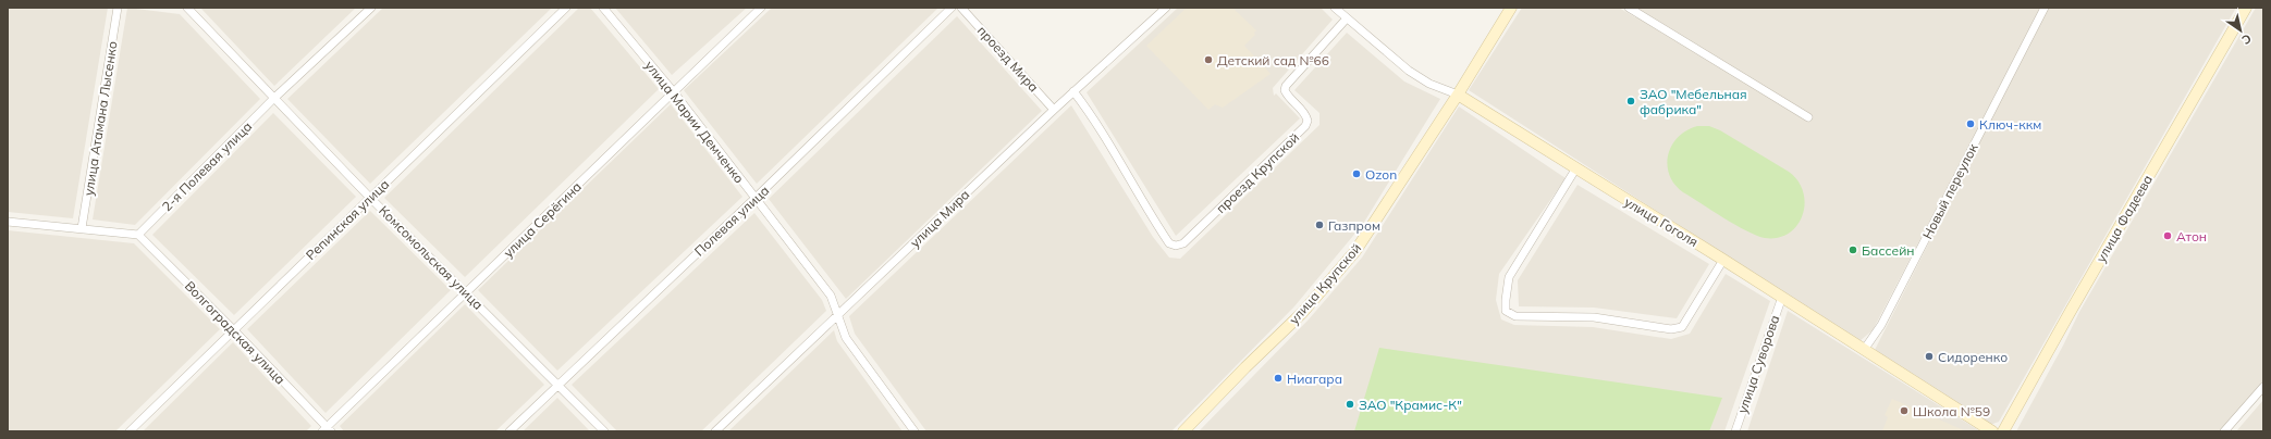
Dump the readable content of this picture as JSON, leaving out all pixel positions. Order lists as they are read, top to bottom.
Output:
{
  "streets": {
    "street": [
      "проезд Мира",
      "улица Атамана Лысенко",
      "улица Марии Демченко",
      "2-я Полевая улица",
      "проезд Крупской",
      "Новый переулок",
      "улица Мира",
      "улица Фадеева",
      "Репинская улица",
      "улица Серёгина",
      "Полевая улица",
      "улица Гоголя",
      "Комсомольская улица",
      "улица Крупской",
      "Волгоградская улица",
      "улица Суворова"
    ]
  },
  "crossings": [
    ["проезд Мира", "улица Мира"],
    ["улица Марии Демченко", "улица Мира"],
    ["улица Марии Демченко", "улица Серёгина"],
    ["улица Марии Демченко", "Полевая улица"],
    ["2-я Полевая улица", "Комсомольская улица"],
    ["2-я Полевая улица", "Волгоградская улица"],
    ["проезд Крупской", "улица Мира"],
    ["проезд Крупской", "улица Гоголя"],
    ["Новый переулок", "улица Гоголя"],
    ["Репинская улица", "Комсомольская улица"],
    ["Репинская улица", "Волгоградская улица"],
    ["улица Серёгина", "Комсомольская улица"],
    ["улица Серёгина", "Волгоградская улица"],
    ["Полевая улица", "Комсомольская улица"],
    ["улица Гоголя", "улица Крупской"],
    ["улица Гоголя", "улица Суворова"]
  ],
  "places": [
    "Детский сад №66",
    "ЗАО \"Мебельная фабрика\"",
    "Ключ-ккм",
    "Ozon",
    "Газпром",
    "Атон",
    "Бассейн",
    "Сидоренко",
    "Ниагара",
    "ЗАО \"Крамис-К\"",
    "Школа №59"
  ],
  "north": "bottom right"
}
